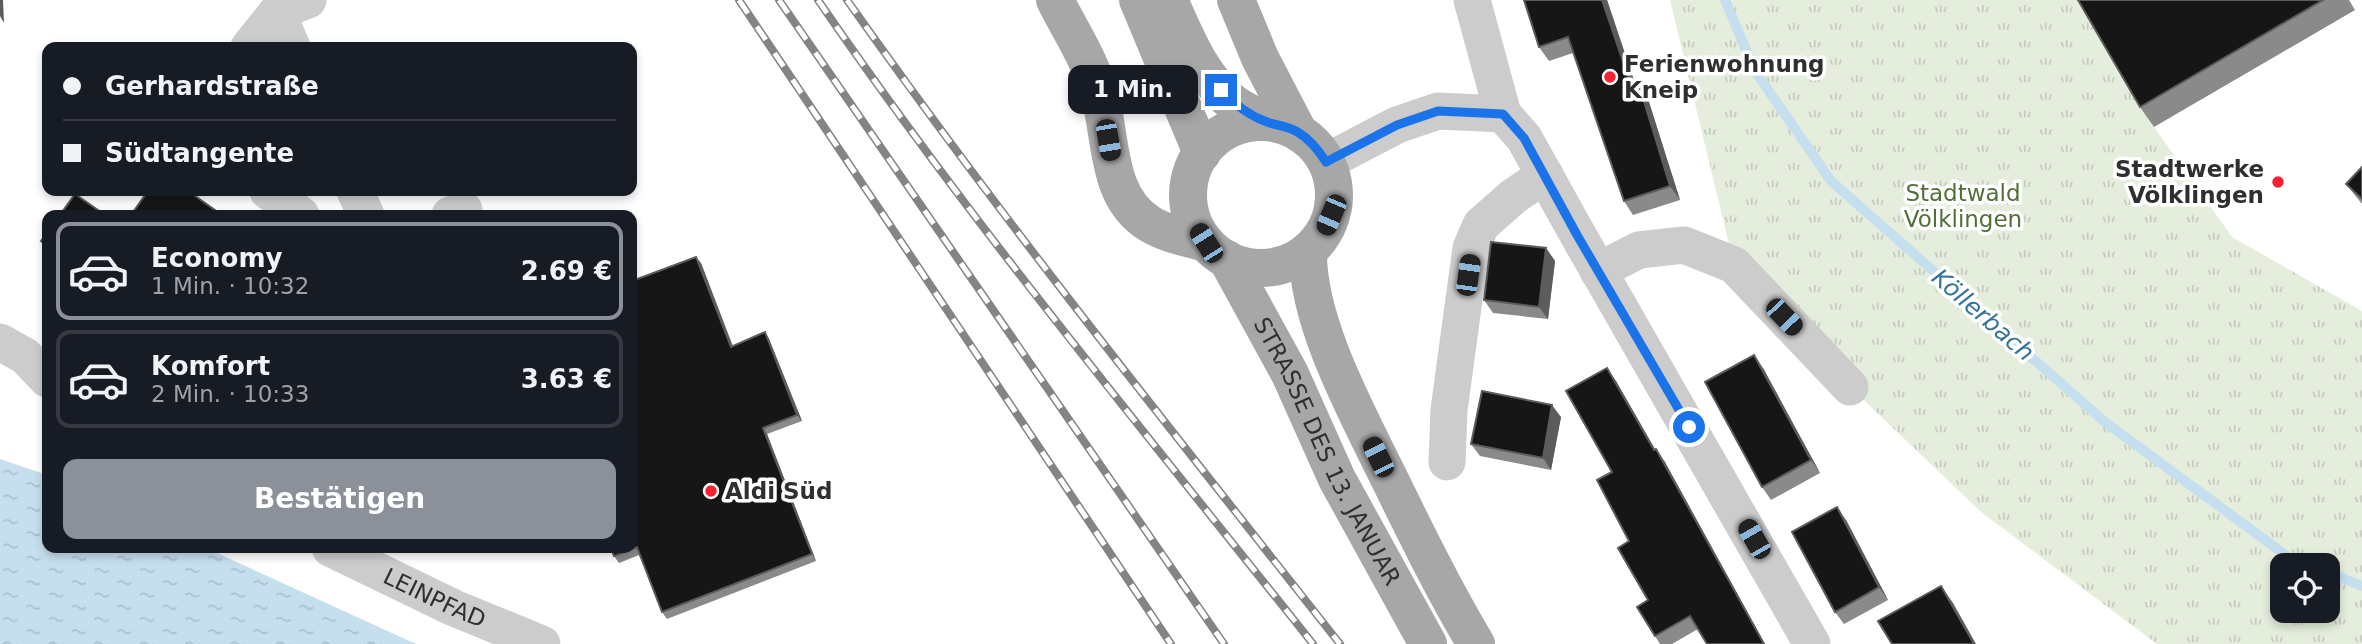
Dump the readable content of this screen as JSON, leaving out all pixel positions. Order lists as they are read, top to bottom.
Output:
{
  "streets": {
    "main road": ["STRASSE DES 13. JANUAR"],
    "street": ["LEINPFAD"]
  },
  "water": ["Köllerbach"],
  "parks": ["Stadtwald Völklingen"],
  "places": ["Ferienwohnung Kneip", "Stadtwerke Völklingen", "Aldi Süd"],
  "page": {
    "banner": ["Gerhardstraße", "Südtangente"],
    "bubble": "1 Min.",
    "list": [
      {
        "name": "Economy",
        "note": "1 Min. · 10:32",
        "value": "2.69 €"
      },
      {
        "name": "Komfort",
        "note": "2 Min. · 10:33",
        "value": "3.63 €"
      }
    ],
    "buttons": "Bestätigen"
  }
}
